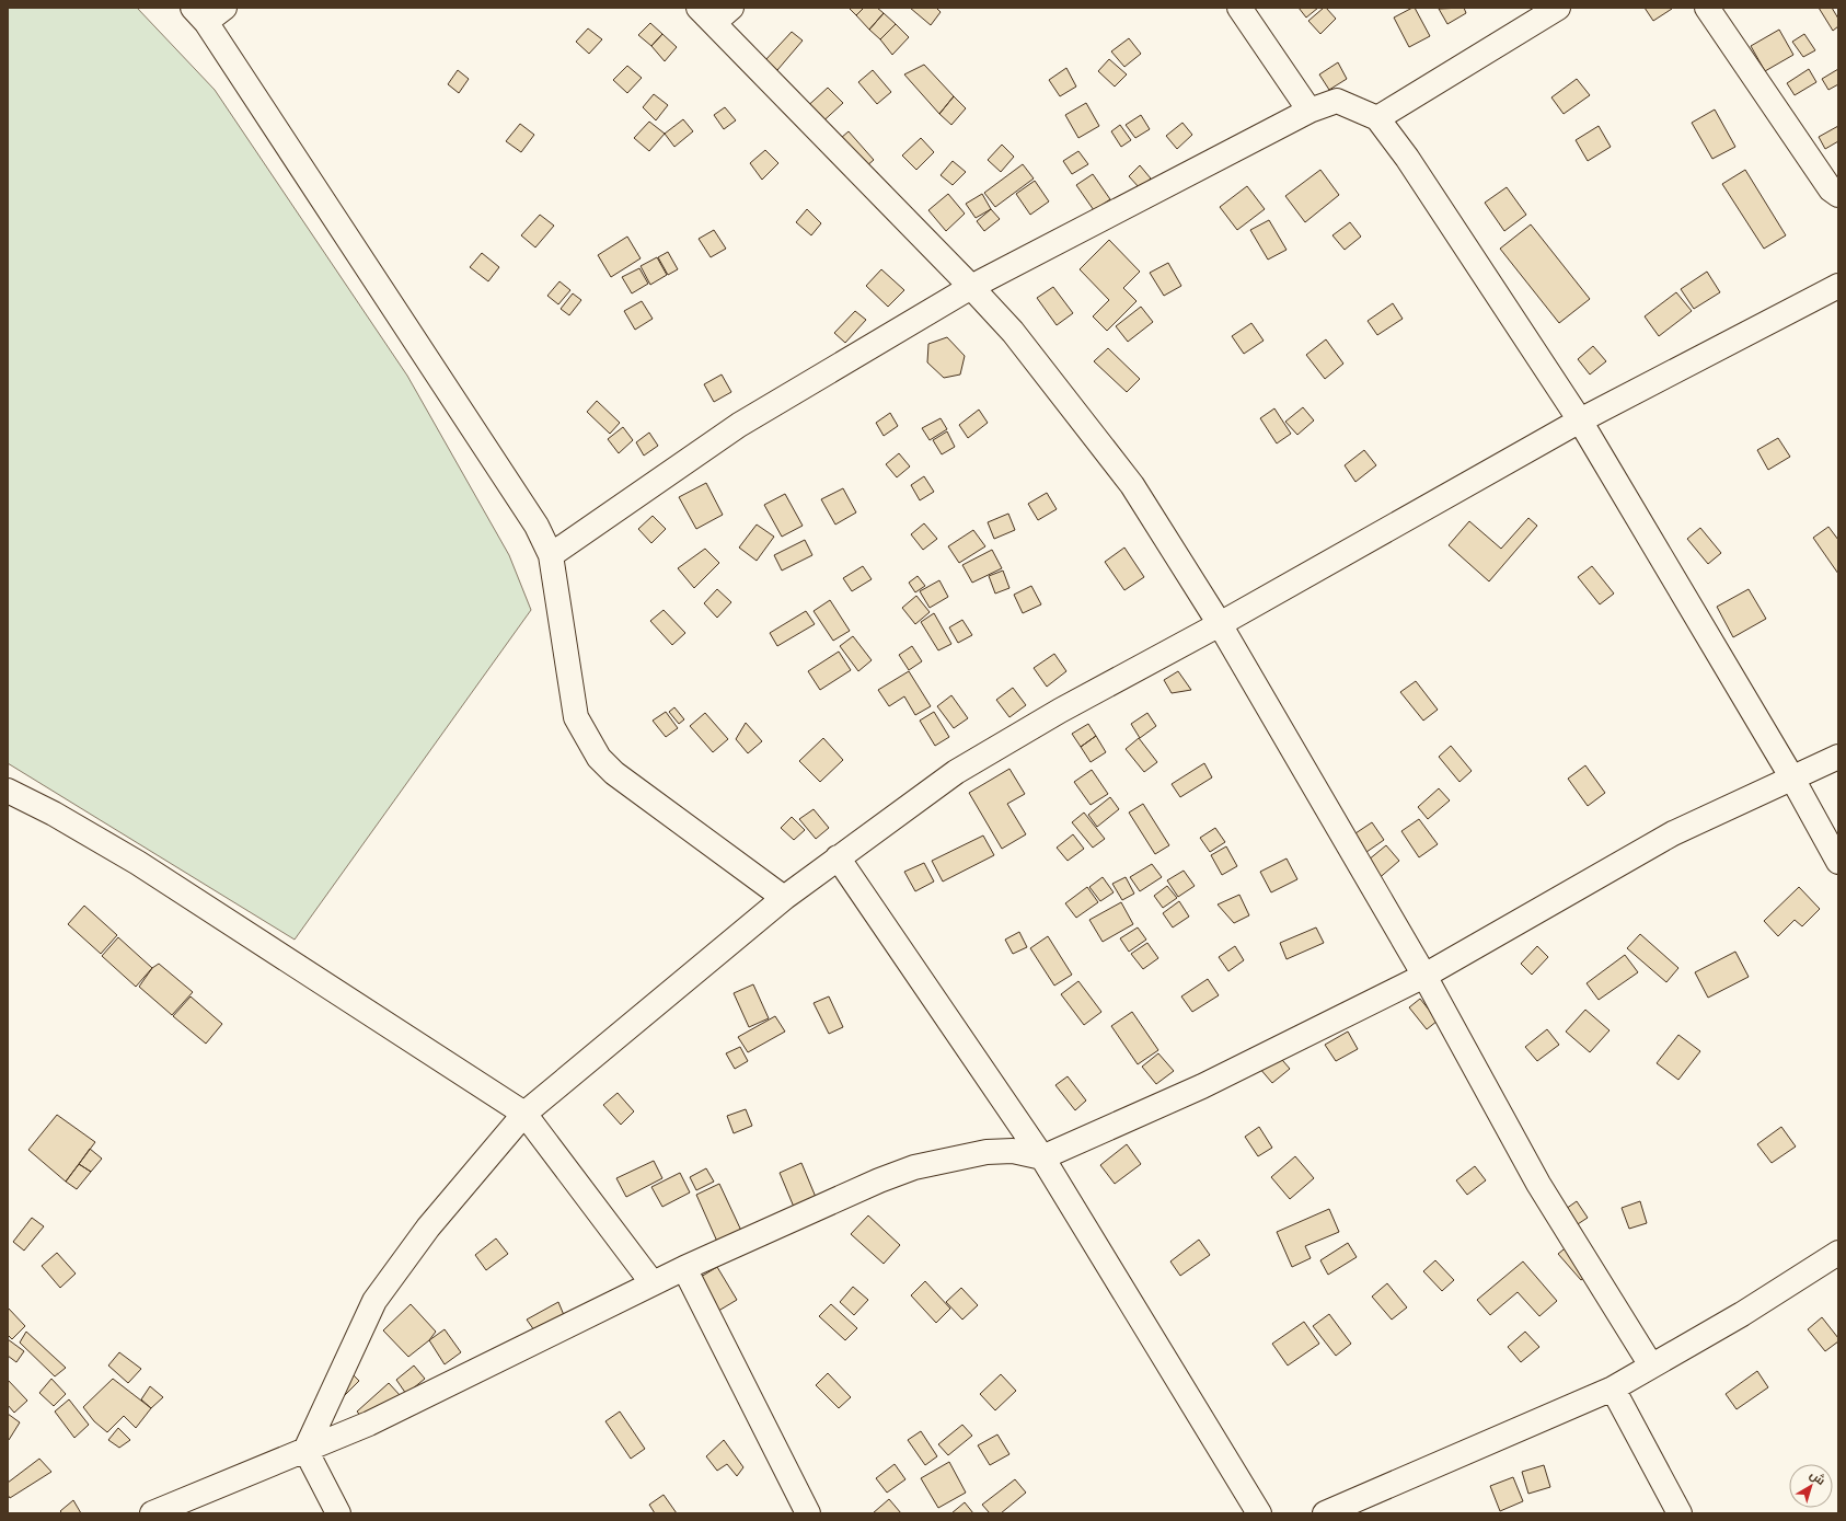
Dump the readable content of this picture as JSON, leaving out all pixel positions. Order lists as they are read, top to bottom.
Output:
{
  "north": "top right"
}
